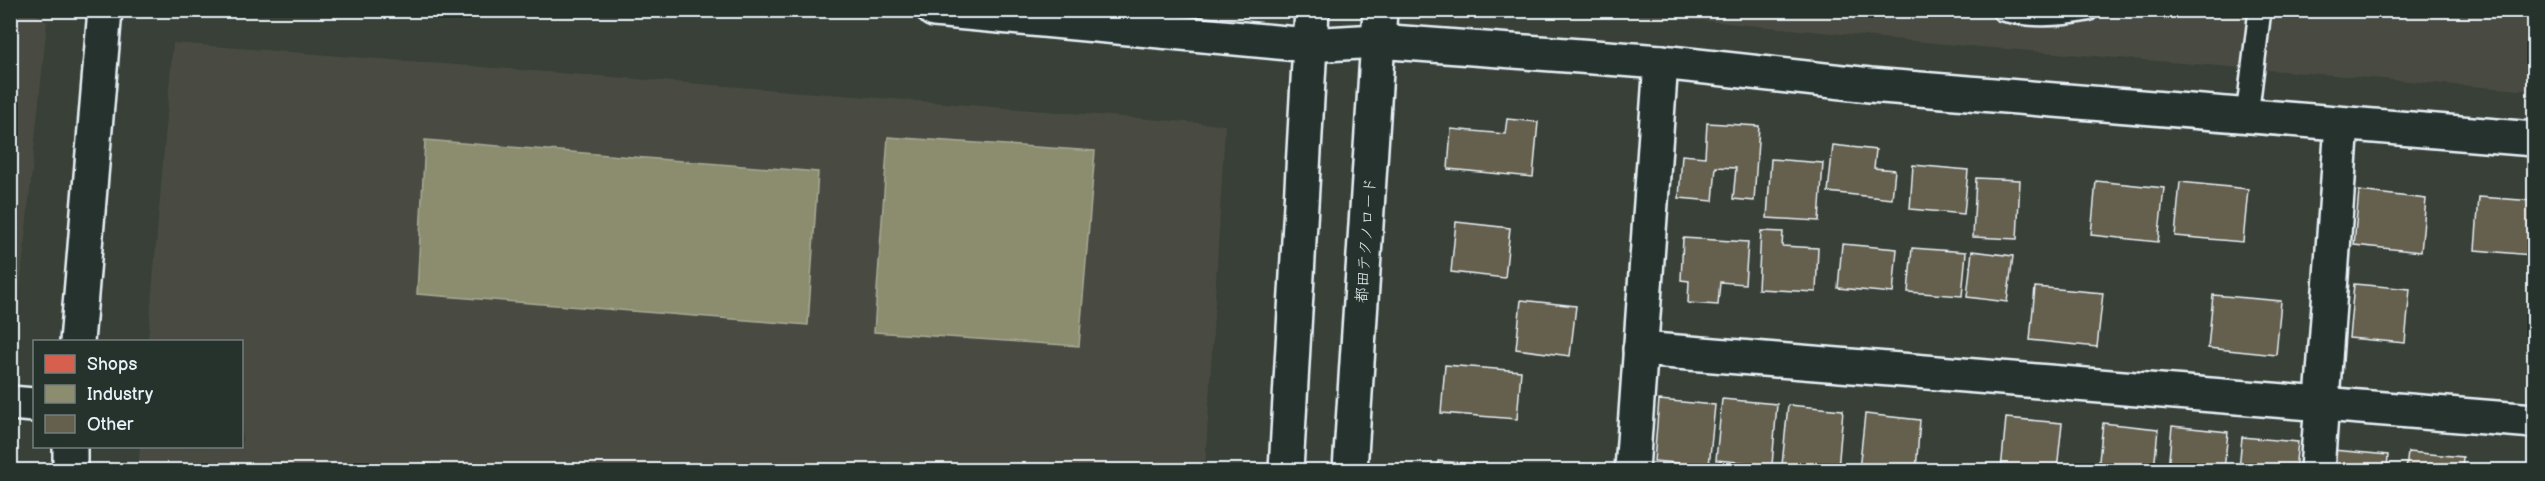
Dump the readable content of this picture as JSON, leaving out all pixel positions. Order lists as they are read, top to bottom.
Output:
{
  "streets": {
    "street": ["都田テクノロード"]
  },
  "legend": ["Shops", "Industry", "Other"]
}
